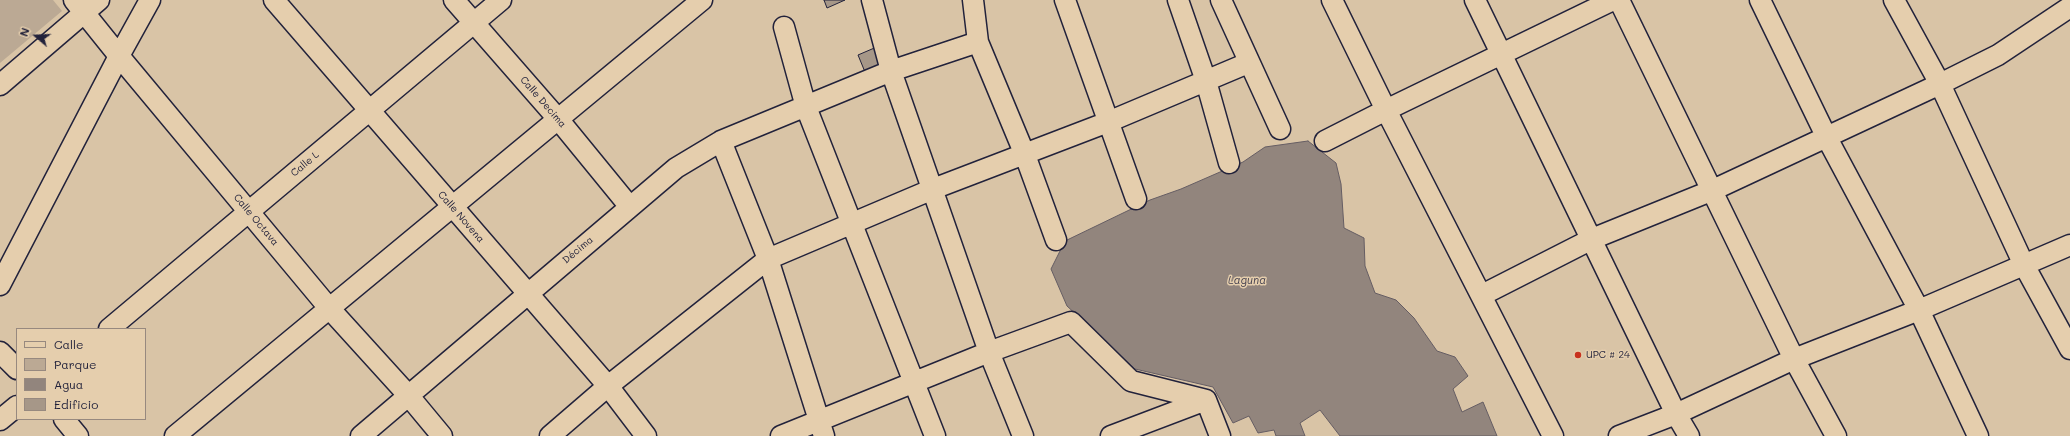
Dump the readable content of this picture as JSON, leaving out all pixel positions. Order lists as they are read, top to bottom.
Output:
{
  "streets": {
    "street": [
      "Calle Decima",
      "Calle L",
      "Calle Novena",
      "Calle Octava",
      "Décima"
    ]
  },
  "crossings": [
    ["Calle Decima", "Calle L"],
    ["Calle Decima", "Décima"],
    ["Calle L", "Calle Novena"],
    ["Calle L", "Calle Octava"],
    ["Calle Novena", "Décima"],
    ["Calle Octava", "Décima"]
  ],
  "water": ["Laguna"],
  "places": ["UPC # 24"],
  "legend": [
    "Calle",
    "Parque",
    "Agua",
    "Edificio"
  ],
  "north": "left"
}
